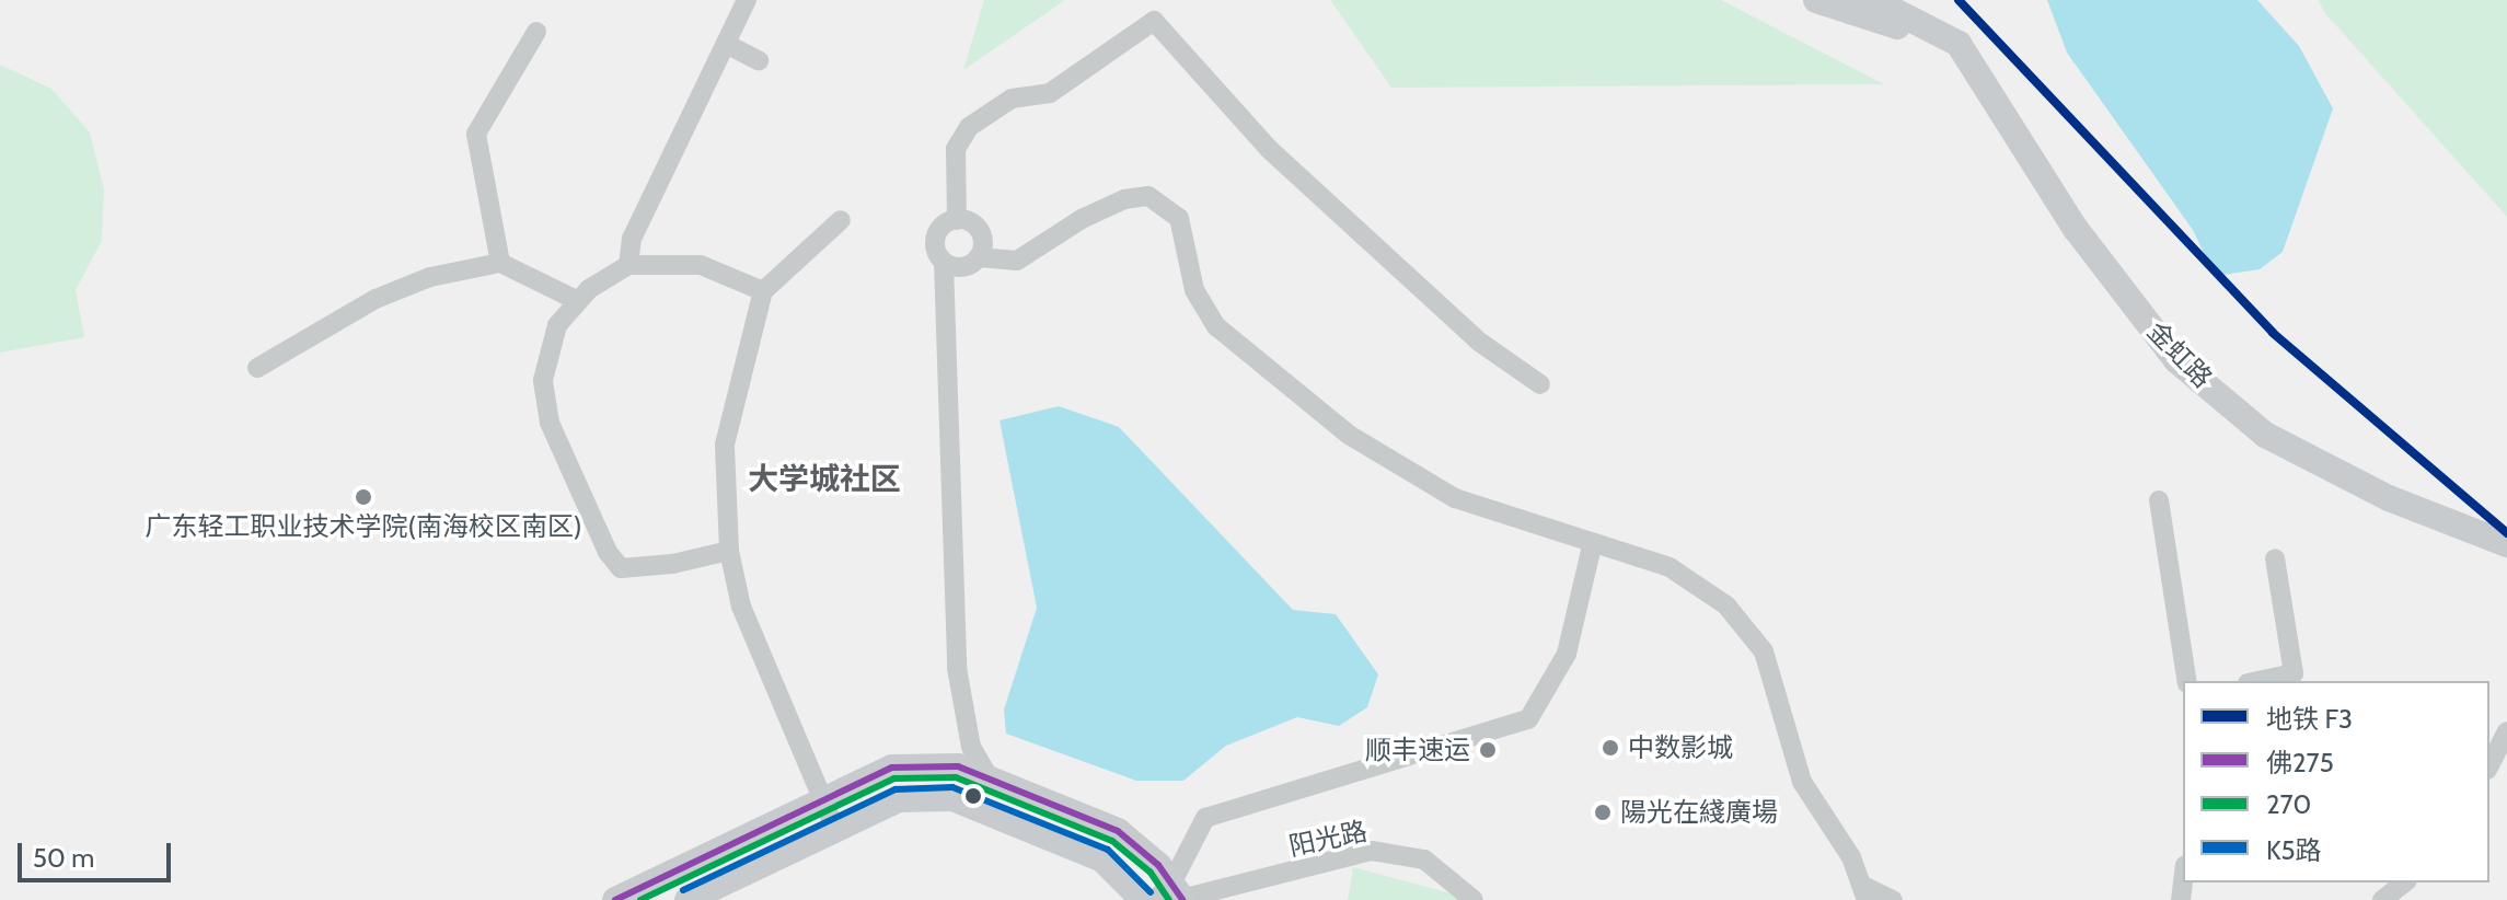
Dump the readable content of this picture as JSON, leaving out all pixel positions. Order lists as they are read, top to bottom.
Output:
{
  "streets": {
    "street": ["金虹路", "阳光路"]
  },
  "districts": ["大学城社区"],
  "places": [
    "广东轻工职业技术学院(南海校区南区)",
    "中数影城",
    "顺丰速运",
    "陽光在綫廣場"
  ],
  "lines": [
    "metro line F3",
    "transit line 佛275",
    "transit line 270",
    "transit line K5路"
  ],
  "legend": [
    "地铁 F3",
    "佛275",
    "270",
    "K5路"
  ],
  "scale_bar": "50 m"
}
